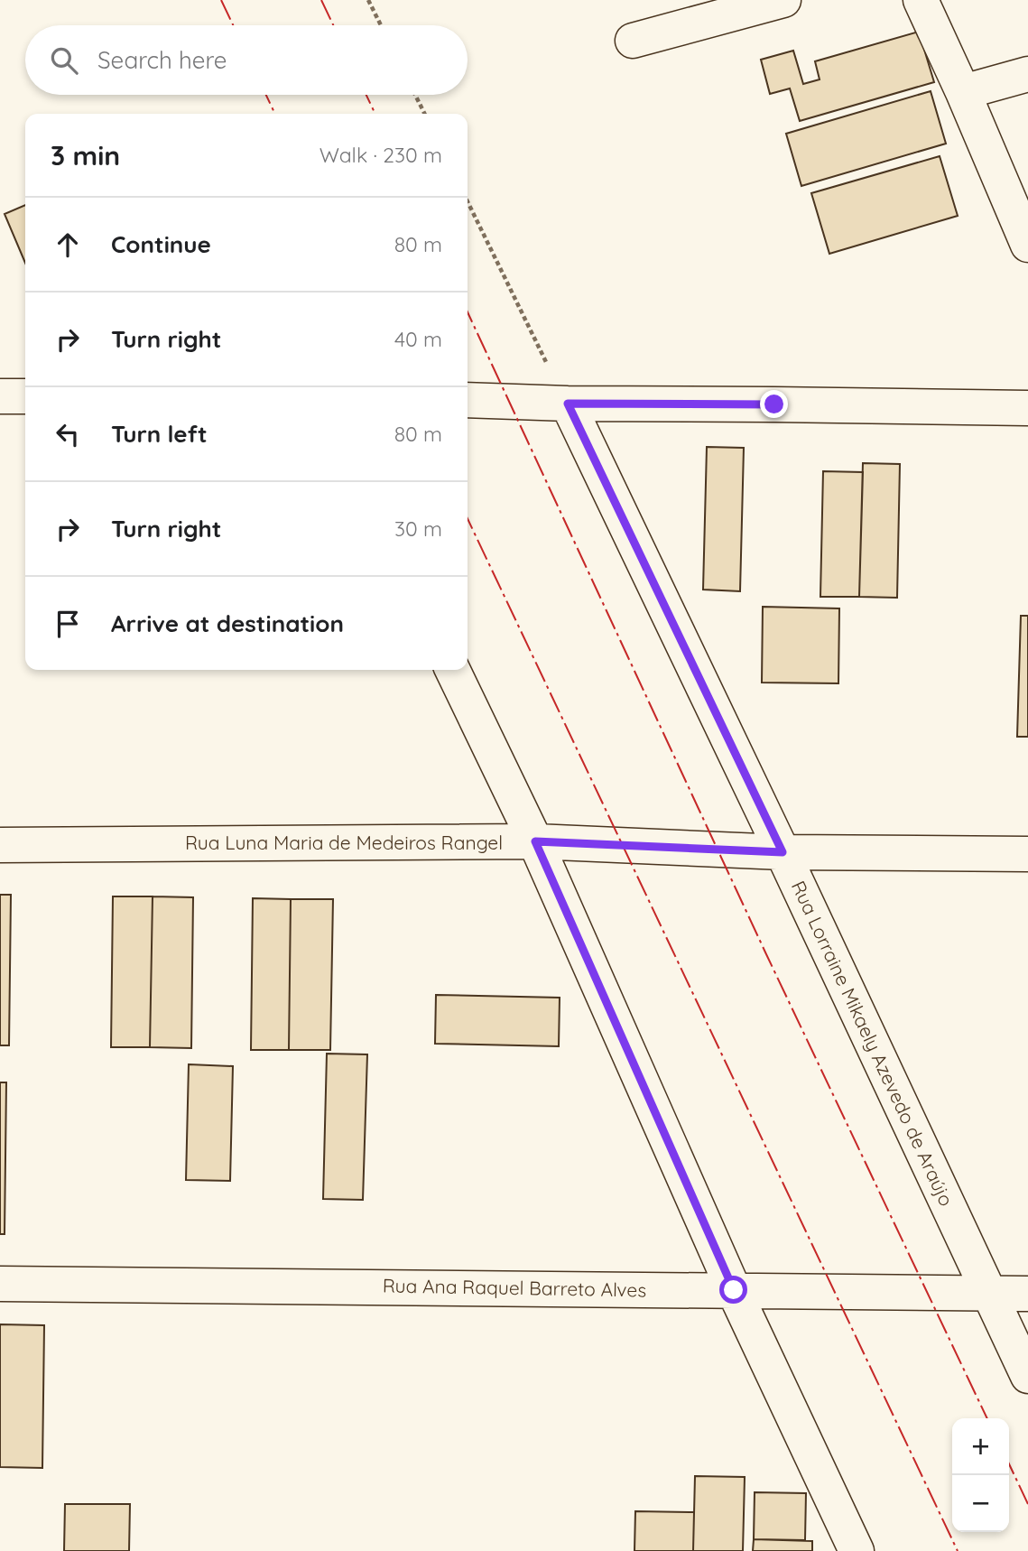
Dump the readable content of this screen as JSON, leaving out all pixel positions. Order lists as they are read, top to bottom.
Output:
{
  "streets": {
    "street": ["Rua Luna Maria de Medeiros Rangel", "Rua Lorraine Mikaely Azevedo de Araújo", "Rua Ana Raquel Barreto Alves"]
  },
  "crossings": [
    ["Rua Luna Maria de Medeiros Rangel", "Rua Lorraine Mikaely Azevedo de Araújo"],
    ["Rua Lorraine Mikaely Azevedo de Araújo", "Rua Ana Raquel Barreto Alves"]
  ],
  "page": {
    "search": "Search here",
    "heading": ["3 min", "Walk · 230 m"],
    "list": [
      ["Continue", "80 m"],
      ["Turn right", "40 m"],
      ["Turn left", "80 m"],
      ["Turn right", "30 m"],
      "Arrive at destination"
    ],
    "map_buttons": ["+", "−"]
  }
}
